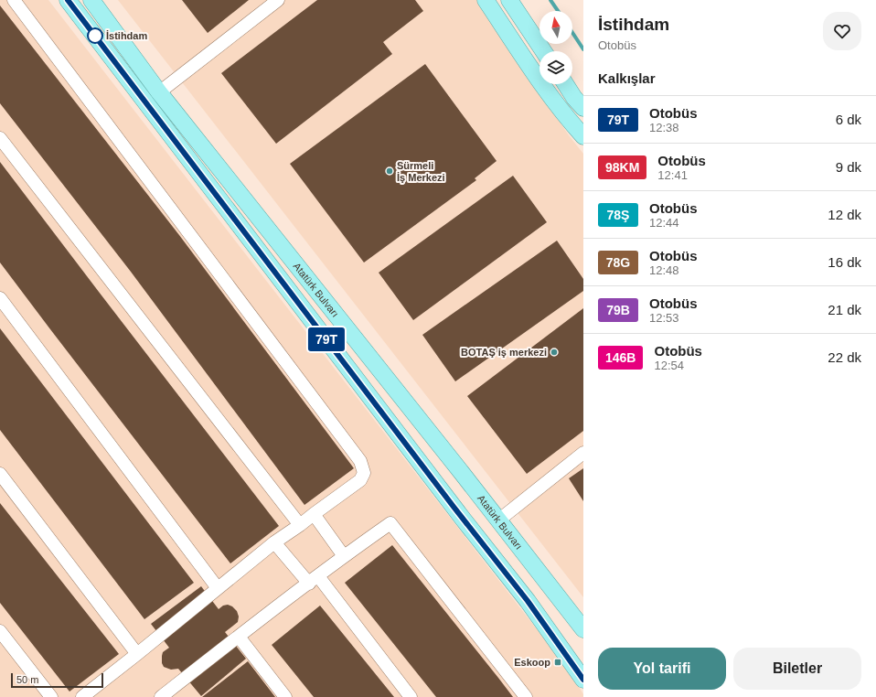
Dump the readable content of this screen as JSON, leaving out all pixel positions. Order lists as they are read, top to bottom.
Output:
{
  "streets": {
    "main road": ["Atatürk Bulvarı"]
  },
  "places": {
    "other": ["İstihdam", "Sürmeli İş Merkezi", "BOTAŞ iş merkezi"],
    "transit": ["Eskoop"]
  },
  "lines": ["bus line 79T"],
  "scale_bar": "50 m",
  "north": "top",
  "page": {
    "on_map": "79T",
    "heading": [
      ["İstihdam", "Otobüs"],
      "Kalkışlar"
    ],
    "list": [
      {
        "mark": "79T",
        "name": "Otobüs",
        "note": "12:38",
        "value": "6 dk"
      },
      {
        "mark": "98KM",
        "name": "Otobüs",
        "note": "12:41",
        "value": "9 dk"
      },
      {
        "mark": "78Ş",
        "name": "Otobüs",
        "note": "12:44",
        "value": "12 dk"
      },
      {
        "mark": "78G",
        "name": "Otobüs",
        "note": "12:48",
        "value": "16 dk"
      },
      {
        "mark": "79B",
        "name": "Otobüs",
        "note": "12:53",
        "value": "21 dk"
      },
      {
        "mark": "146B",
        "name": "Otobüs",
        "note": "12:54",
        "value": "22 dk"
      }
    ],
    "buttons": ["Yol tarifi", "Biletler"],
    "scale": "50 m"
  }
}
